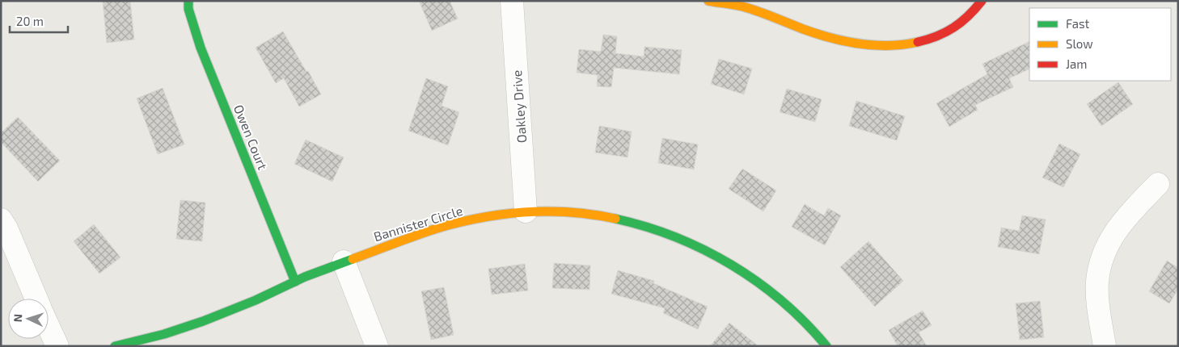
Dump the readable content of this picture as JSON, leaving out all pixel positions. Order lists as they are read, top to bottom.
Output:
{
  "streets": {
    "street": ["Oakley Drive", "Owen Court", "Bannister Circle"]
  },
  "crossings": [
    ["Oakley Drive", "Bannister Circle"],
    ["Owen Court", "Bannister Circle"]
  ],
  "legend": ["Fast", "Slow", "Jam"],
  "scale_bar": "20 m",
  "north": "left"
}
